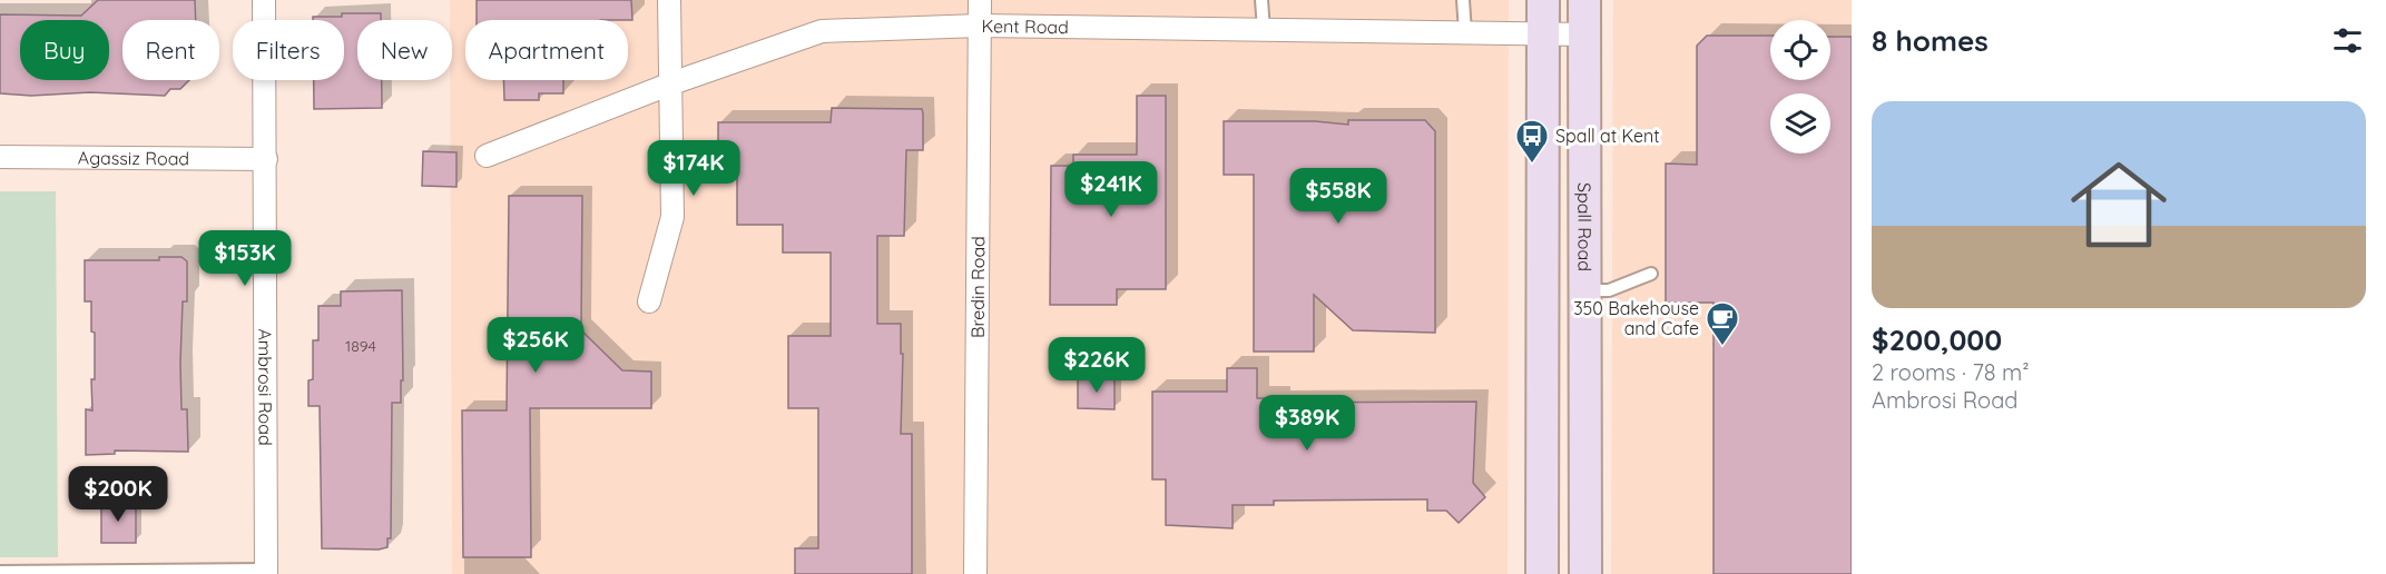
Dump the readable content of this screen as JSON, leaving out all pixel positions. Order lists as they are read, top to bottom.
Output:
{
  "streets": {
    "main road": ["Spall Road"],
    "street": [
      "Kent Road",
      "Agassiz Road",
      "Bredin Road",
      "Ambrosi Road"
    ]
  },
  "crossings": [
    ["Kent Road", "Spall Road"],
    ["Kent Road", "Bredin Road"],
    ["Agassiz Road", "Ambrosi Road"]
  ],
  "places": {
    "bus stop": ["Spall at Kent"],
    "cafe": ["350 Bakehouse and Cafe"]
  },
  "house_numbers": ["1894"],
  "page": {
    "heading": "8 homes",
    "chip": [
      "Buy",
      "Rent",
      "Filters",
      "New",
      "Apartment"
    ],
    "list": [
      {
        "name": "$200,000",
        "note": "2 rooms · 78 m² · Ambrosi Road"
      }
    ],
    "price": [
      "$174K",
      "$241K",
      "$558K",
      "$153K",
      "$256K",
      "$226K",
      "$389K",
      "$200K"
    ]
  }
}
